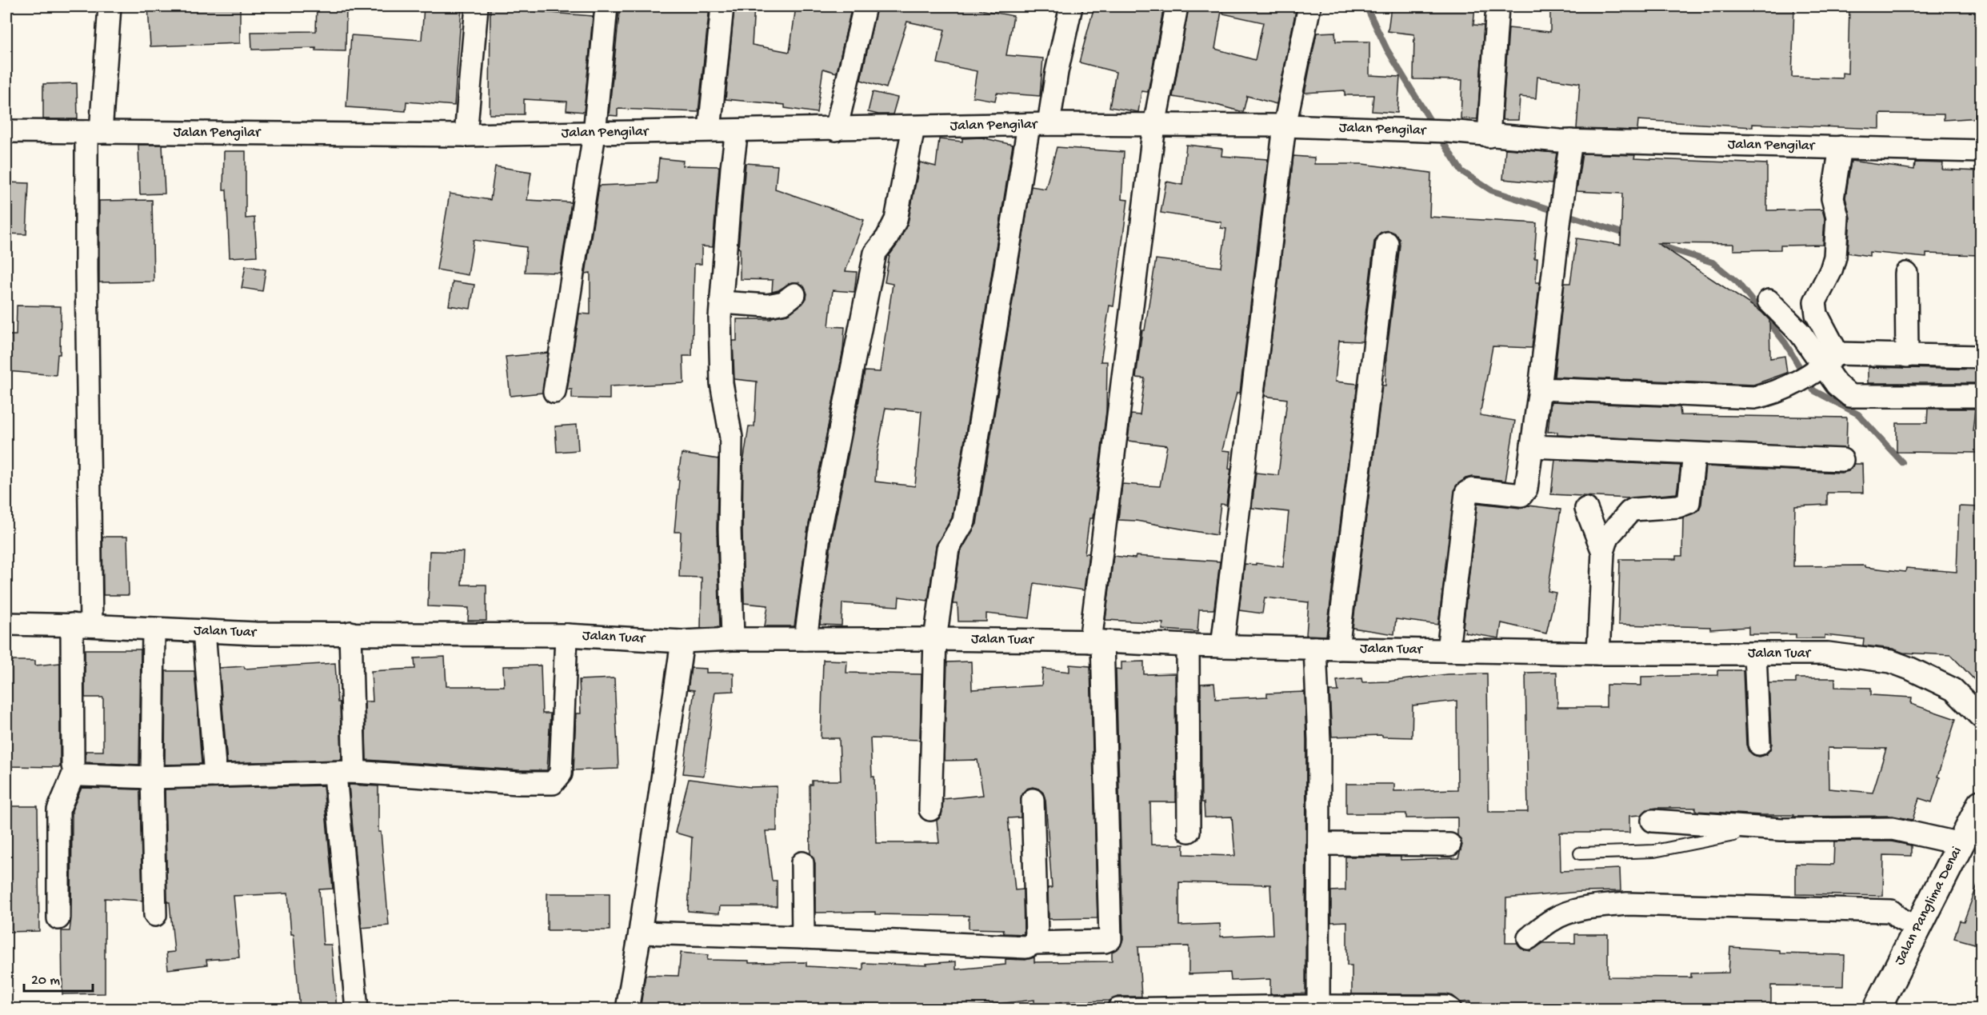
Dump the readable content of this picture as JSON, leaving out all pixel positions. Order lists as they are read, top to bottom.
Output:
{
  "streets": {
    "main road": ["Jalan Panglima Denai"],
    "street": ["Jalan Pengilar", "Jalan Tuar"]
  },
  "scale_bar": "20 m"
}
